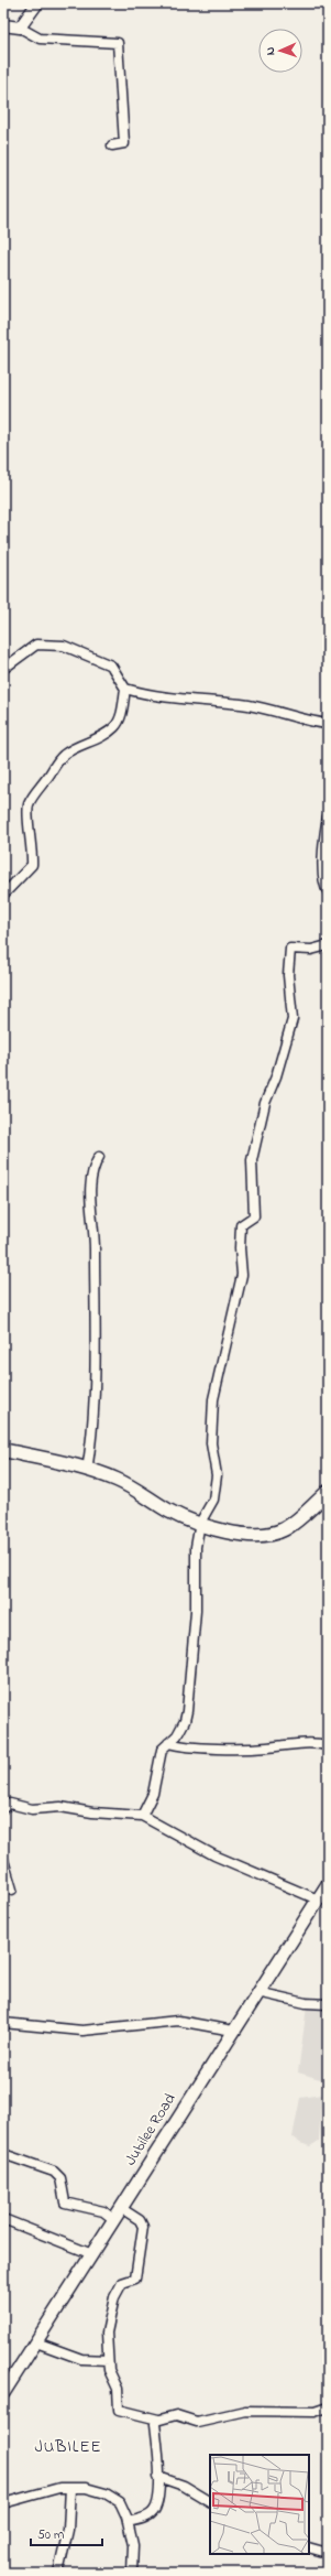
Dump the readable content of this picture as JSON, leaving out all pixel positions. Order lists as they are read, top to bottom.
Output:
{
  "streets": {
    "main road": ["Jubilee Road"]
  },
  "districts": ["JUBILEE"],
  "scale_bar": "50 m",
  "north": "left"
}
